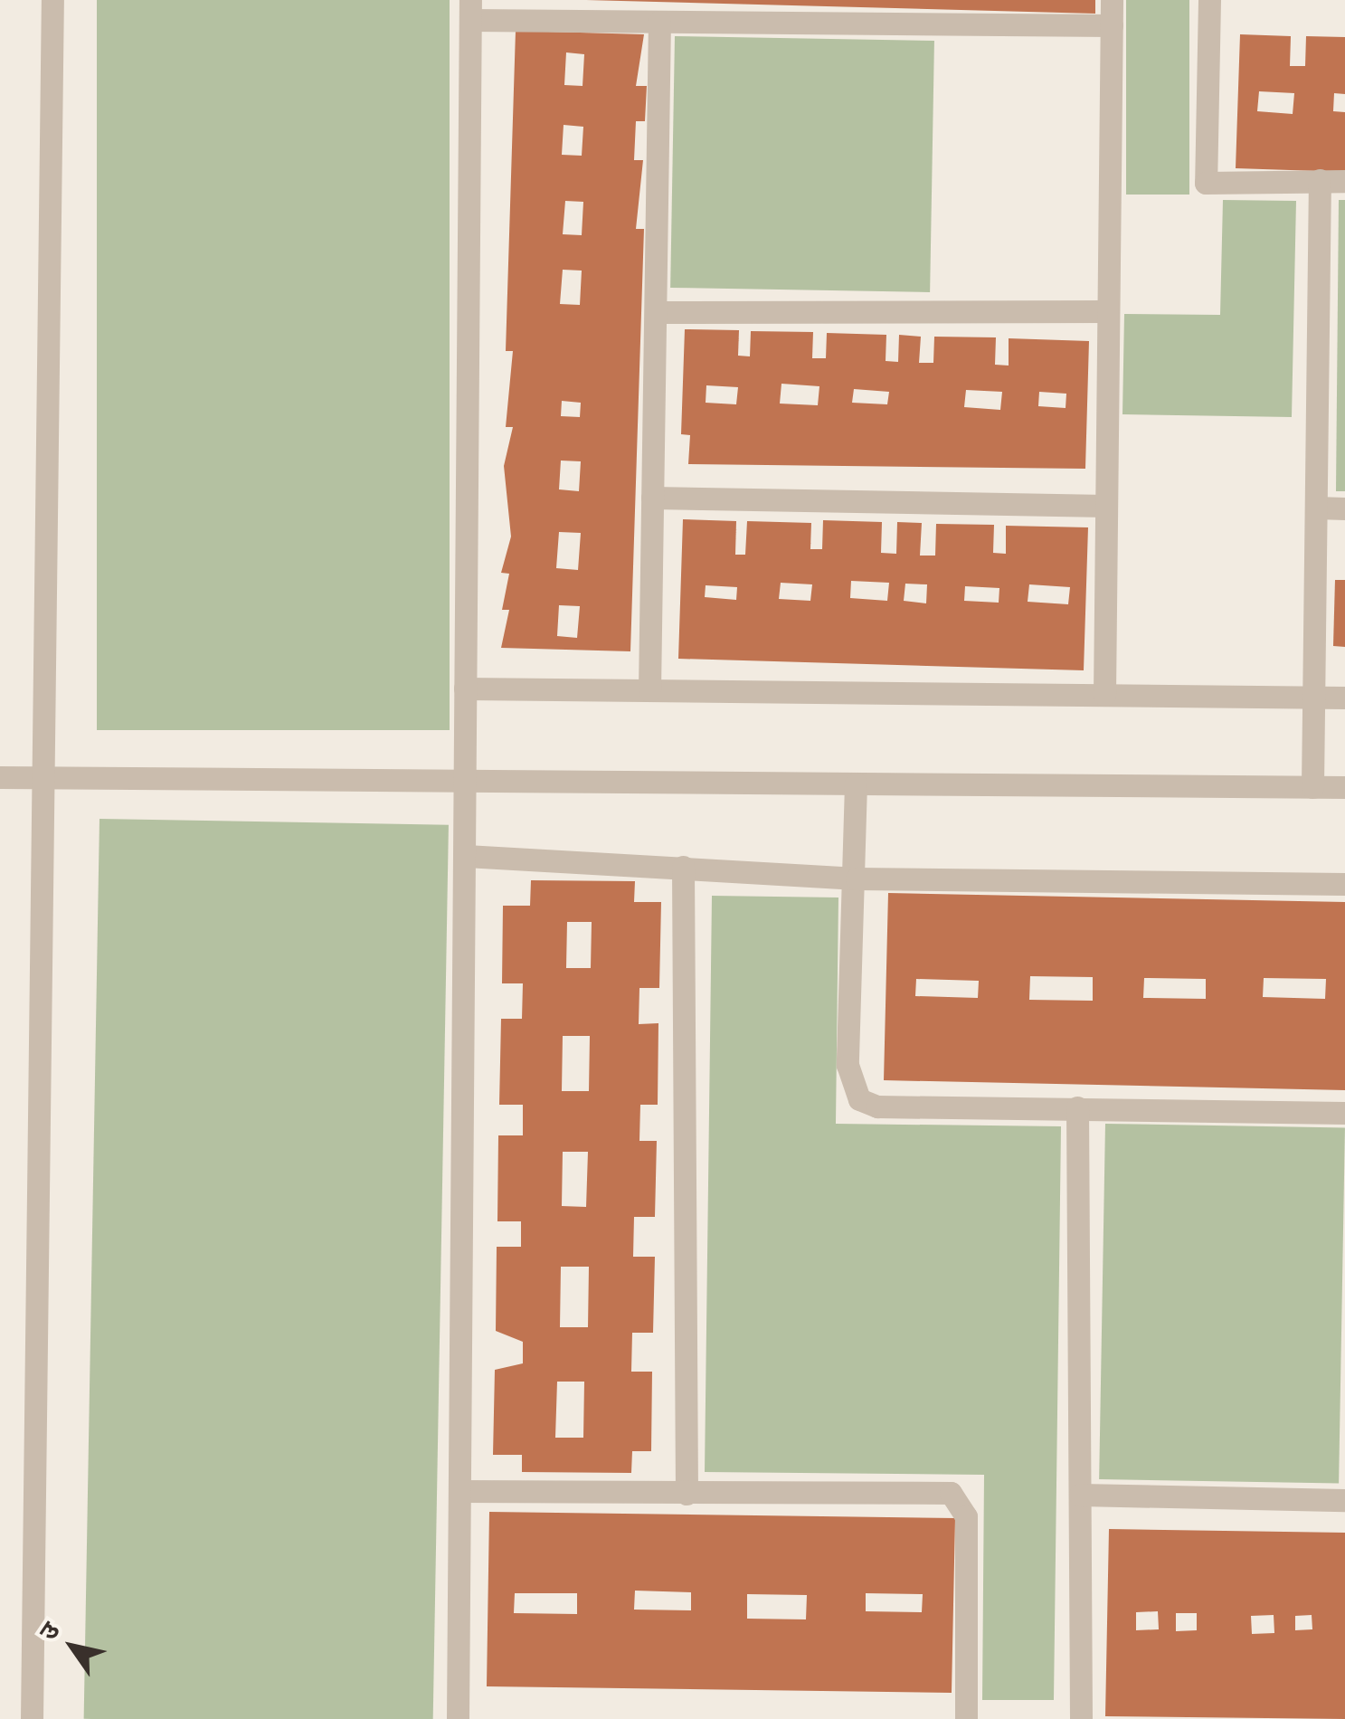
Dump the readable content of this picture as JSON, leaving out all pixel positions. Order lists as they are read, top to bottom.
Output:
{
  "north": "top left"
}
